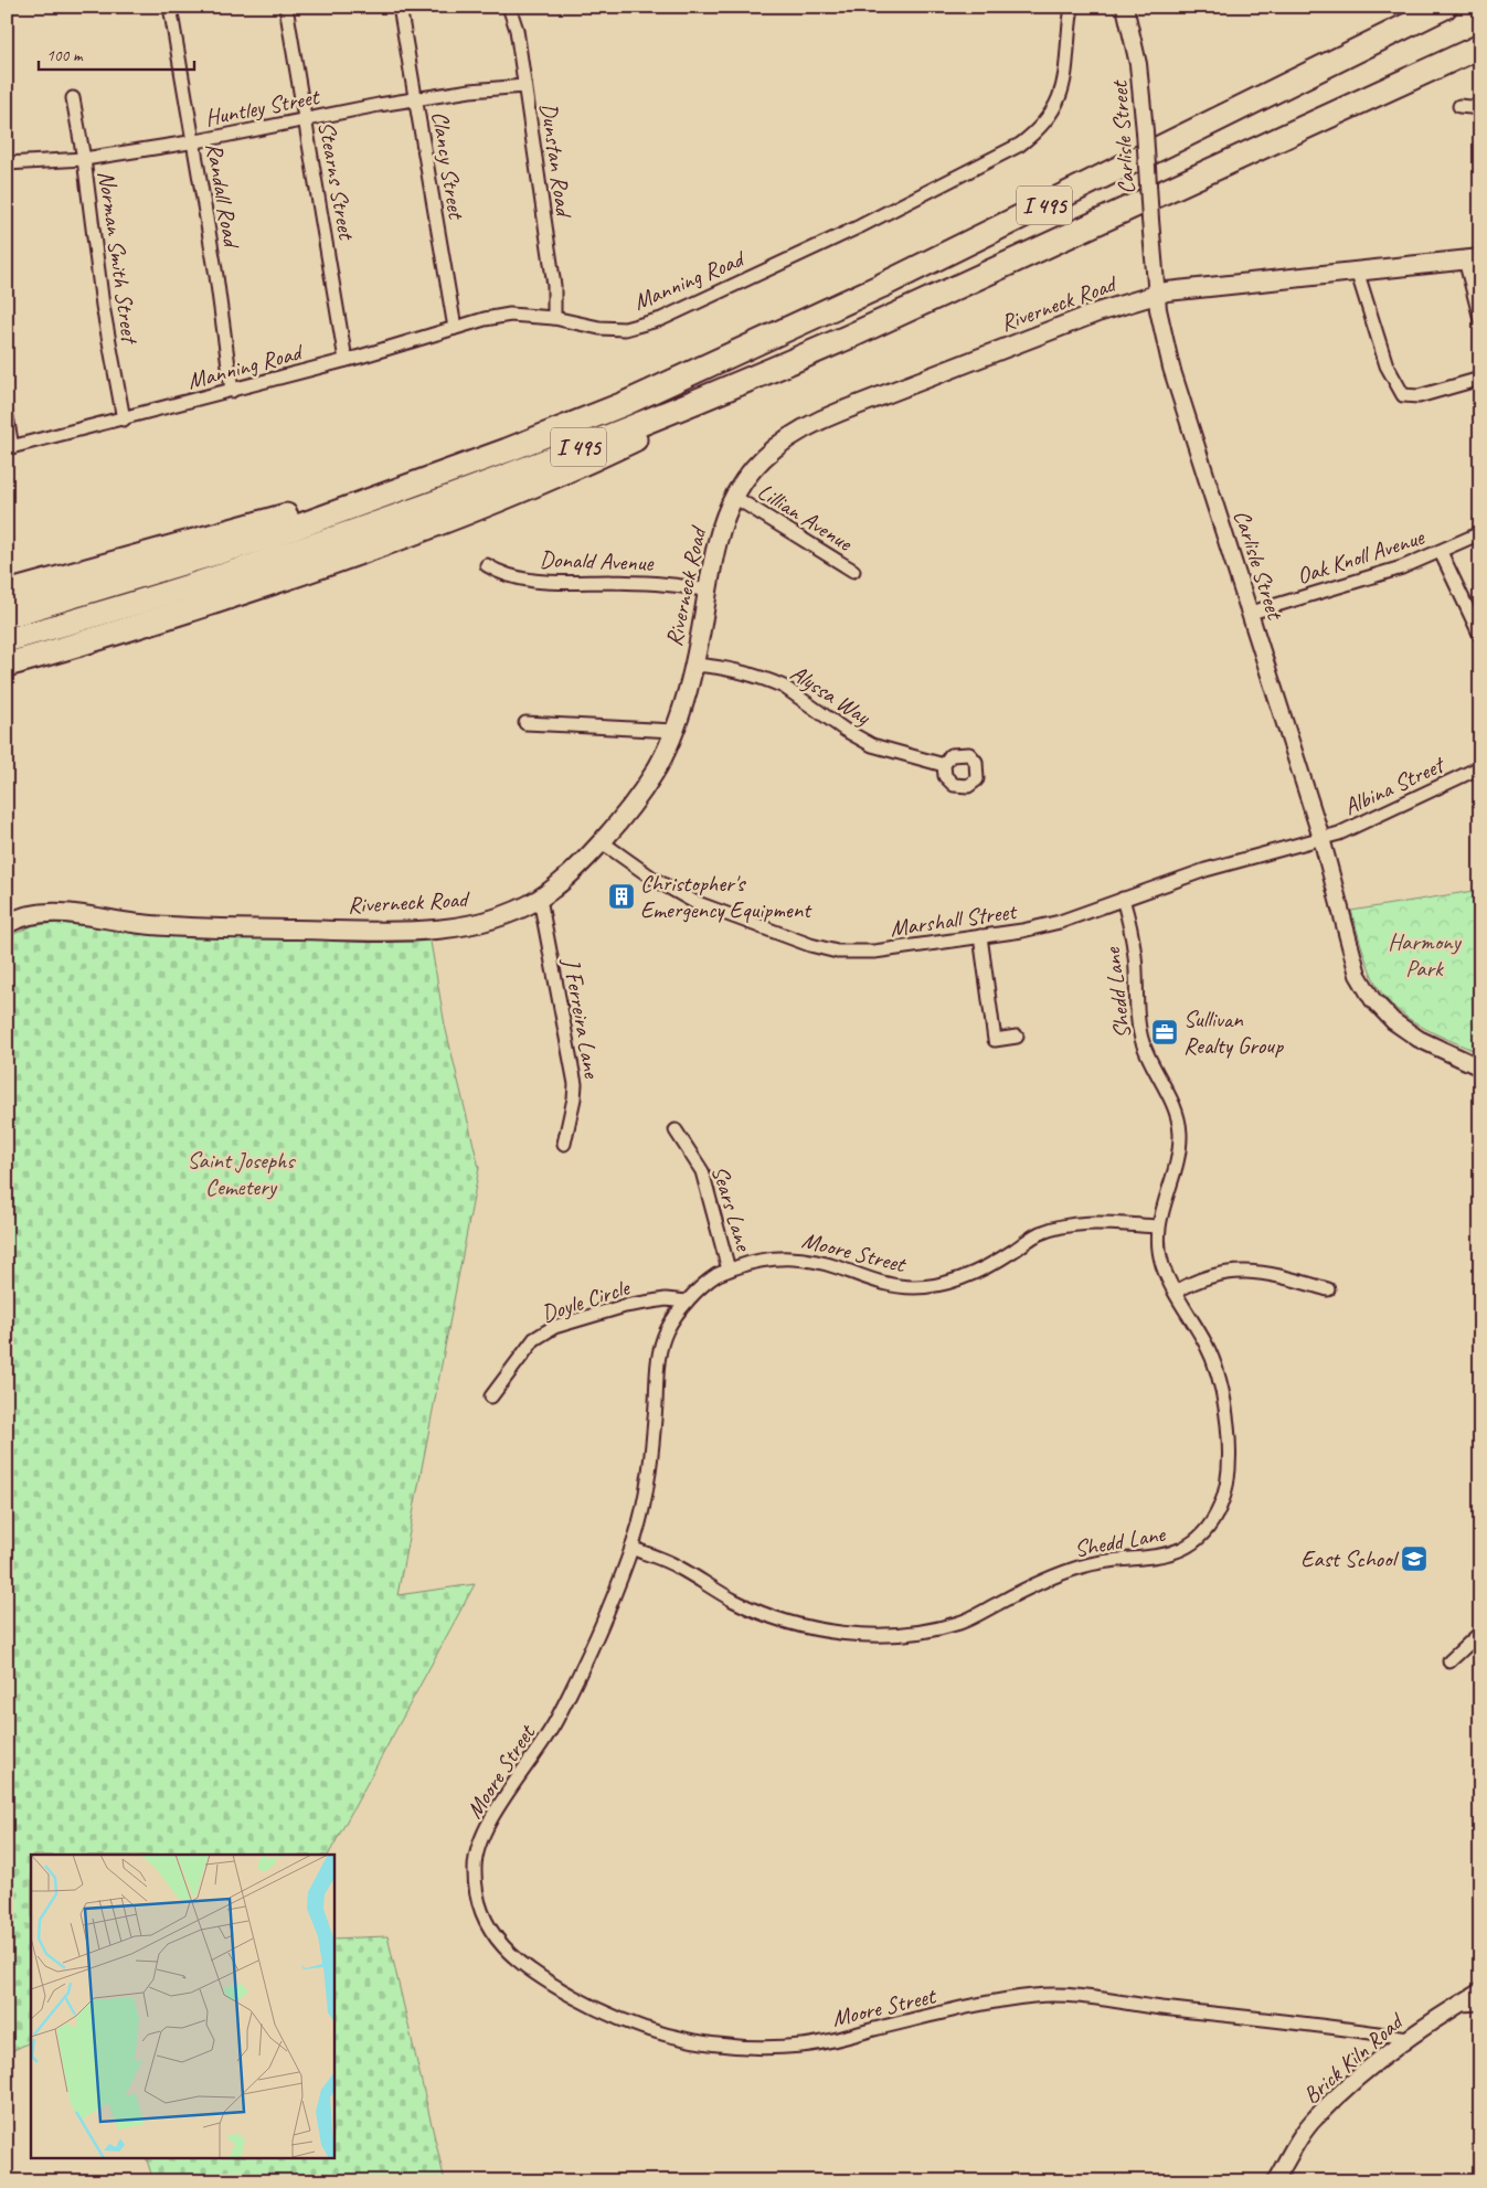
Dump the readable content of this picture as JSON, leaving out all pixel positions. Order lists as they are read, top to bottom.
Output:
{
  "streets": {
    "highway": ["I 495"],
    "main road": ["Riverneck Road"],
    "street": [
      "Huntley Street",
      "Carlisle Street",
      "Dunstan Road",
      "Clancy Street",
      "Stearns Street",
      "Randall Road",
      "Norman Smith Street",
      "Manning Road",
      "Lillian Avenue",
      "Oak Knoll Avenue",
      "Donald Avenue",
      "Alyssa Way",
      "Albina Street",
      "Marshall Street",
      "Shedd Lane",
      "J Ferreira Lane",
      "Sears Lane",
      "Moore Street",
      "Doyle Circle",
      "Brick Kiln Road"
    ]
  },
  "crossings": [
    ["Huntley Street", "Dunstan Road"],
    ["Huntley Street", "Clancy Street"],
    ["Huntley Street", "Stearns Street"],
    ["Huntley Street", "Randall Road"],
    ["Huntley Street", "Norman Smith Street"],
    ["Carlisle Street", "Riverneck Road"],
    ["Carlisle Street", "Oak Knoll Avenue"],
    ["Carlisle Street", "Albina Street"],
    ["Carlisle Street", "Marshall Street"],
    ["Dunstan Road", "Manning Road"],
    ["Clancy Street", "Manning Road"],
    ["Stearns Street", "Manning Road"],
    ["Randall Road", "Manning Road"],
    ["Norman Smith Street", "Manning Road"],
    ["Riverneck Road", "Lillian Avenue"],
    ["Riverneck Road", "Donald Avenue"],
    ["Riverneck Road", "Alyssa Way"],
    ["Riverneck Road", "Marshall Street"],
    ["Riverneck Road", "J Ferreira Lane"],
    ["Albina Street", "Marshall Street"],
    ["Marshall Street", "Shedd Lane"],
    ["Shedd Lane", "Moore Street"],
    ["Sears Lane", "Moore Street"],
    ["Moore Street", "Doyle Circle"],
    ["Moore Street", "Brick Kiln Road"]
  ],
  "parks": ["Harmony Park", "Saint Josephs Cemetery"],
  "places": {
    "building": ["Christopher's Emergency Equipment"],
    "office": ["Sullivan Realty Group"],
    "school or university": ["East School"]
  },
  "scale_bar": "100 m"
}
